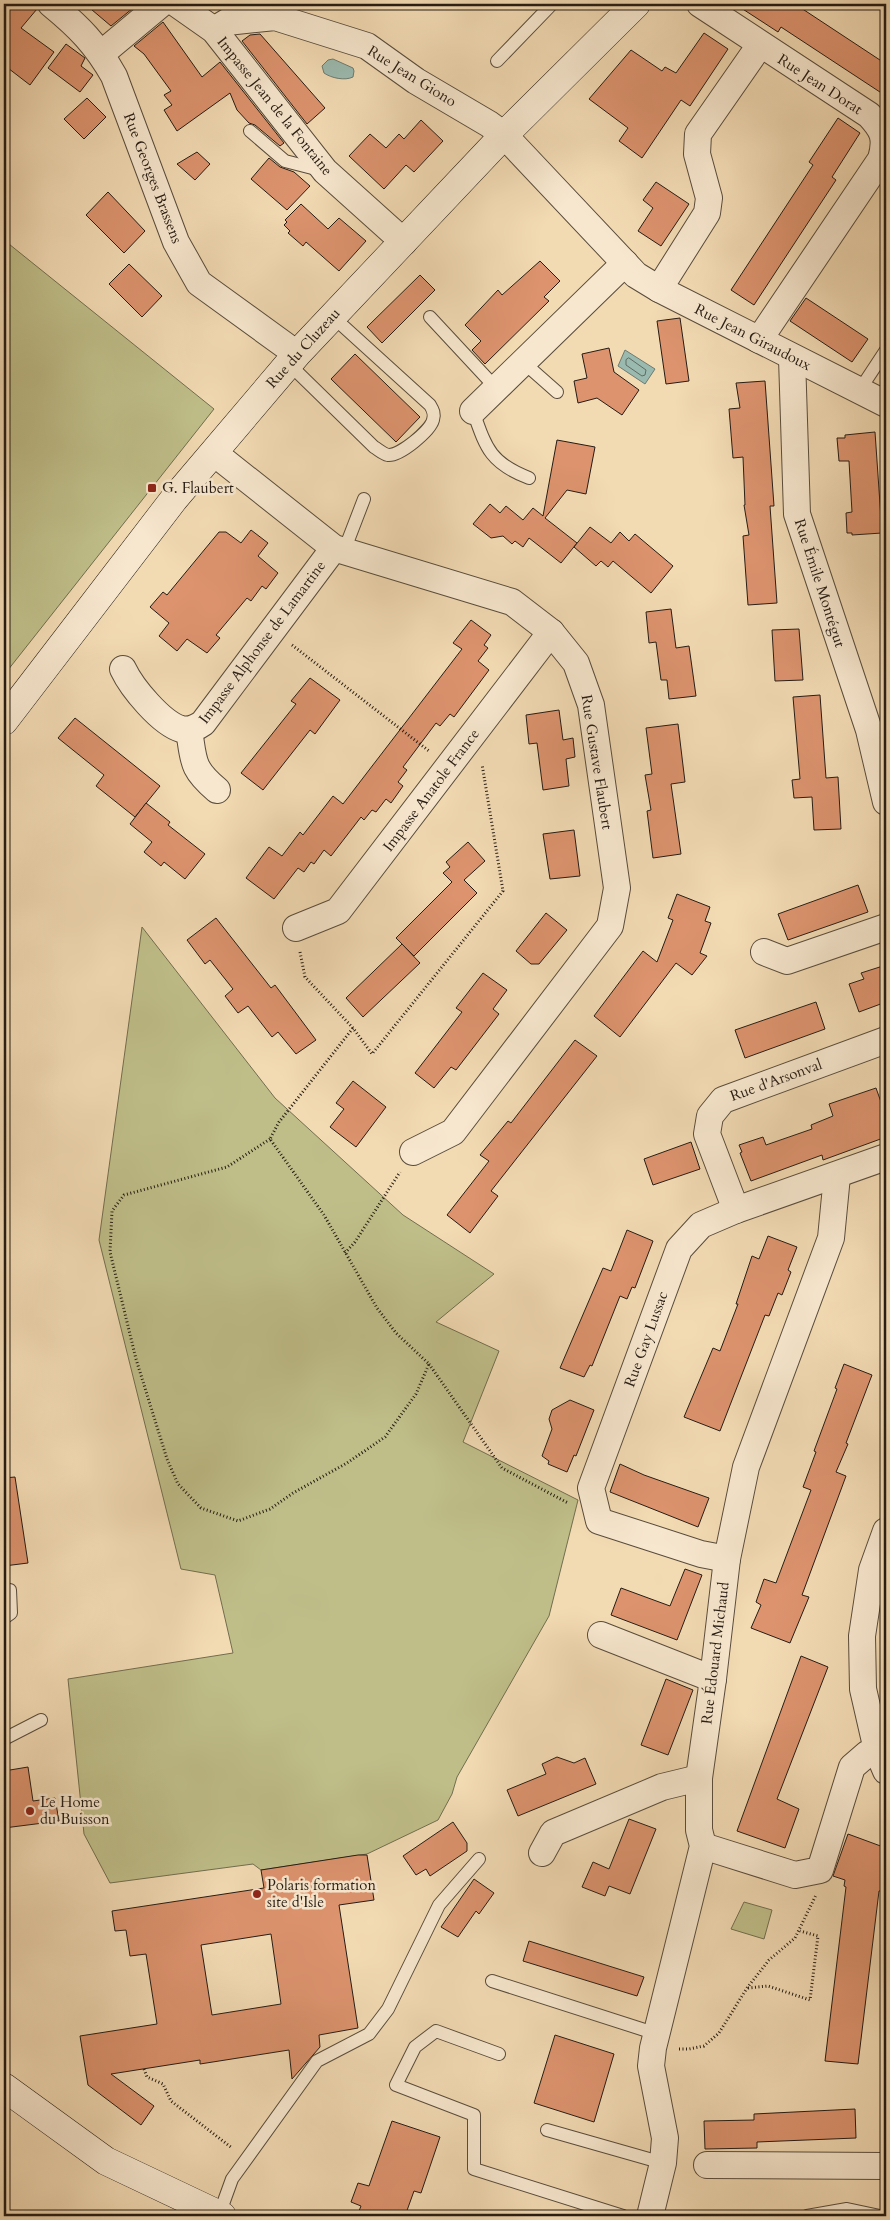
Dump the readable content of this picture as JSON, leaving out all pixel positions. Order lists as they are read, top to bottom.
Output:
{
  "streets": {
    "main road": ["Rue du Cluzeau"],
    "street": [
      "Rue Jean Giono",
      "Rue Jean Dorat",
      "Impasse Jean de la Fontaine",
      "Rue Georges Brassens",
      "Rue Jean Giraudoux",
      "Rue Émile Montégut",
      "Impasse Alphonse de Lamartine",
      "Rue Gustave Flaubert",
      "Impasse Anatole France",
      "Rue d'Arsonval",
      "Rue Gay Lussac",
      "Rue Édouard Michaud"
    ]
  },
  "crossings": [
    ["Rue Jean Giono", "Impasse Jean de la Fontaine"],
    ["Rue Jean Giono", "Rue Jean Giraudoux"],
    ["Rue Jean Giono", "Rue du Cluzeau"],
    ["Rue Jean Dorat", "Rue Jean Giraudoux"],
    ["Impasse Jean de la Fontaine", "Rue du Cluzeau"],
    ["Rue Georges Brassens", "Rue du Cluzeau"],
    ["Rue Jean Giraudoux", "Rue du Cluzeau"],
    ["Rue Jean Giraudoux", "Rue Émile Montégut"],
    ["Rue du Cluzeau", "Rue Gustave Flaubert"],
    ["Impasse Alphonse de Lamartine", "Rue Gustave Flaubert"],
    ["Rue Gustave Flaubert", "Impasse Anatole France"],
    ["Rue d'Arsonval", "Rue Gay Lussac"],
    ["Rue Gay Lussac", "Rue Édouard Michaud"]
  ],
  "places": {
    "transit": ["G. Flaubert"],
    "other": ["Le Home du Buisson", "Polaris formation site d'Isle"]
  }
}
